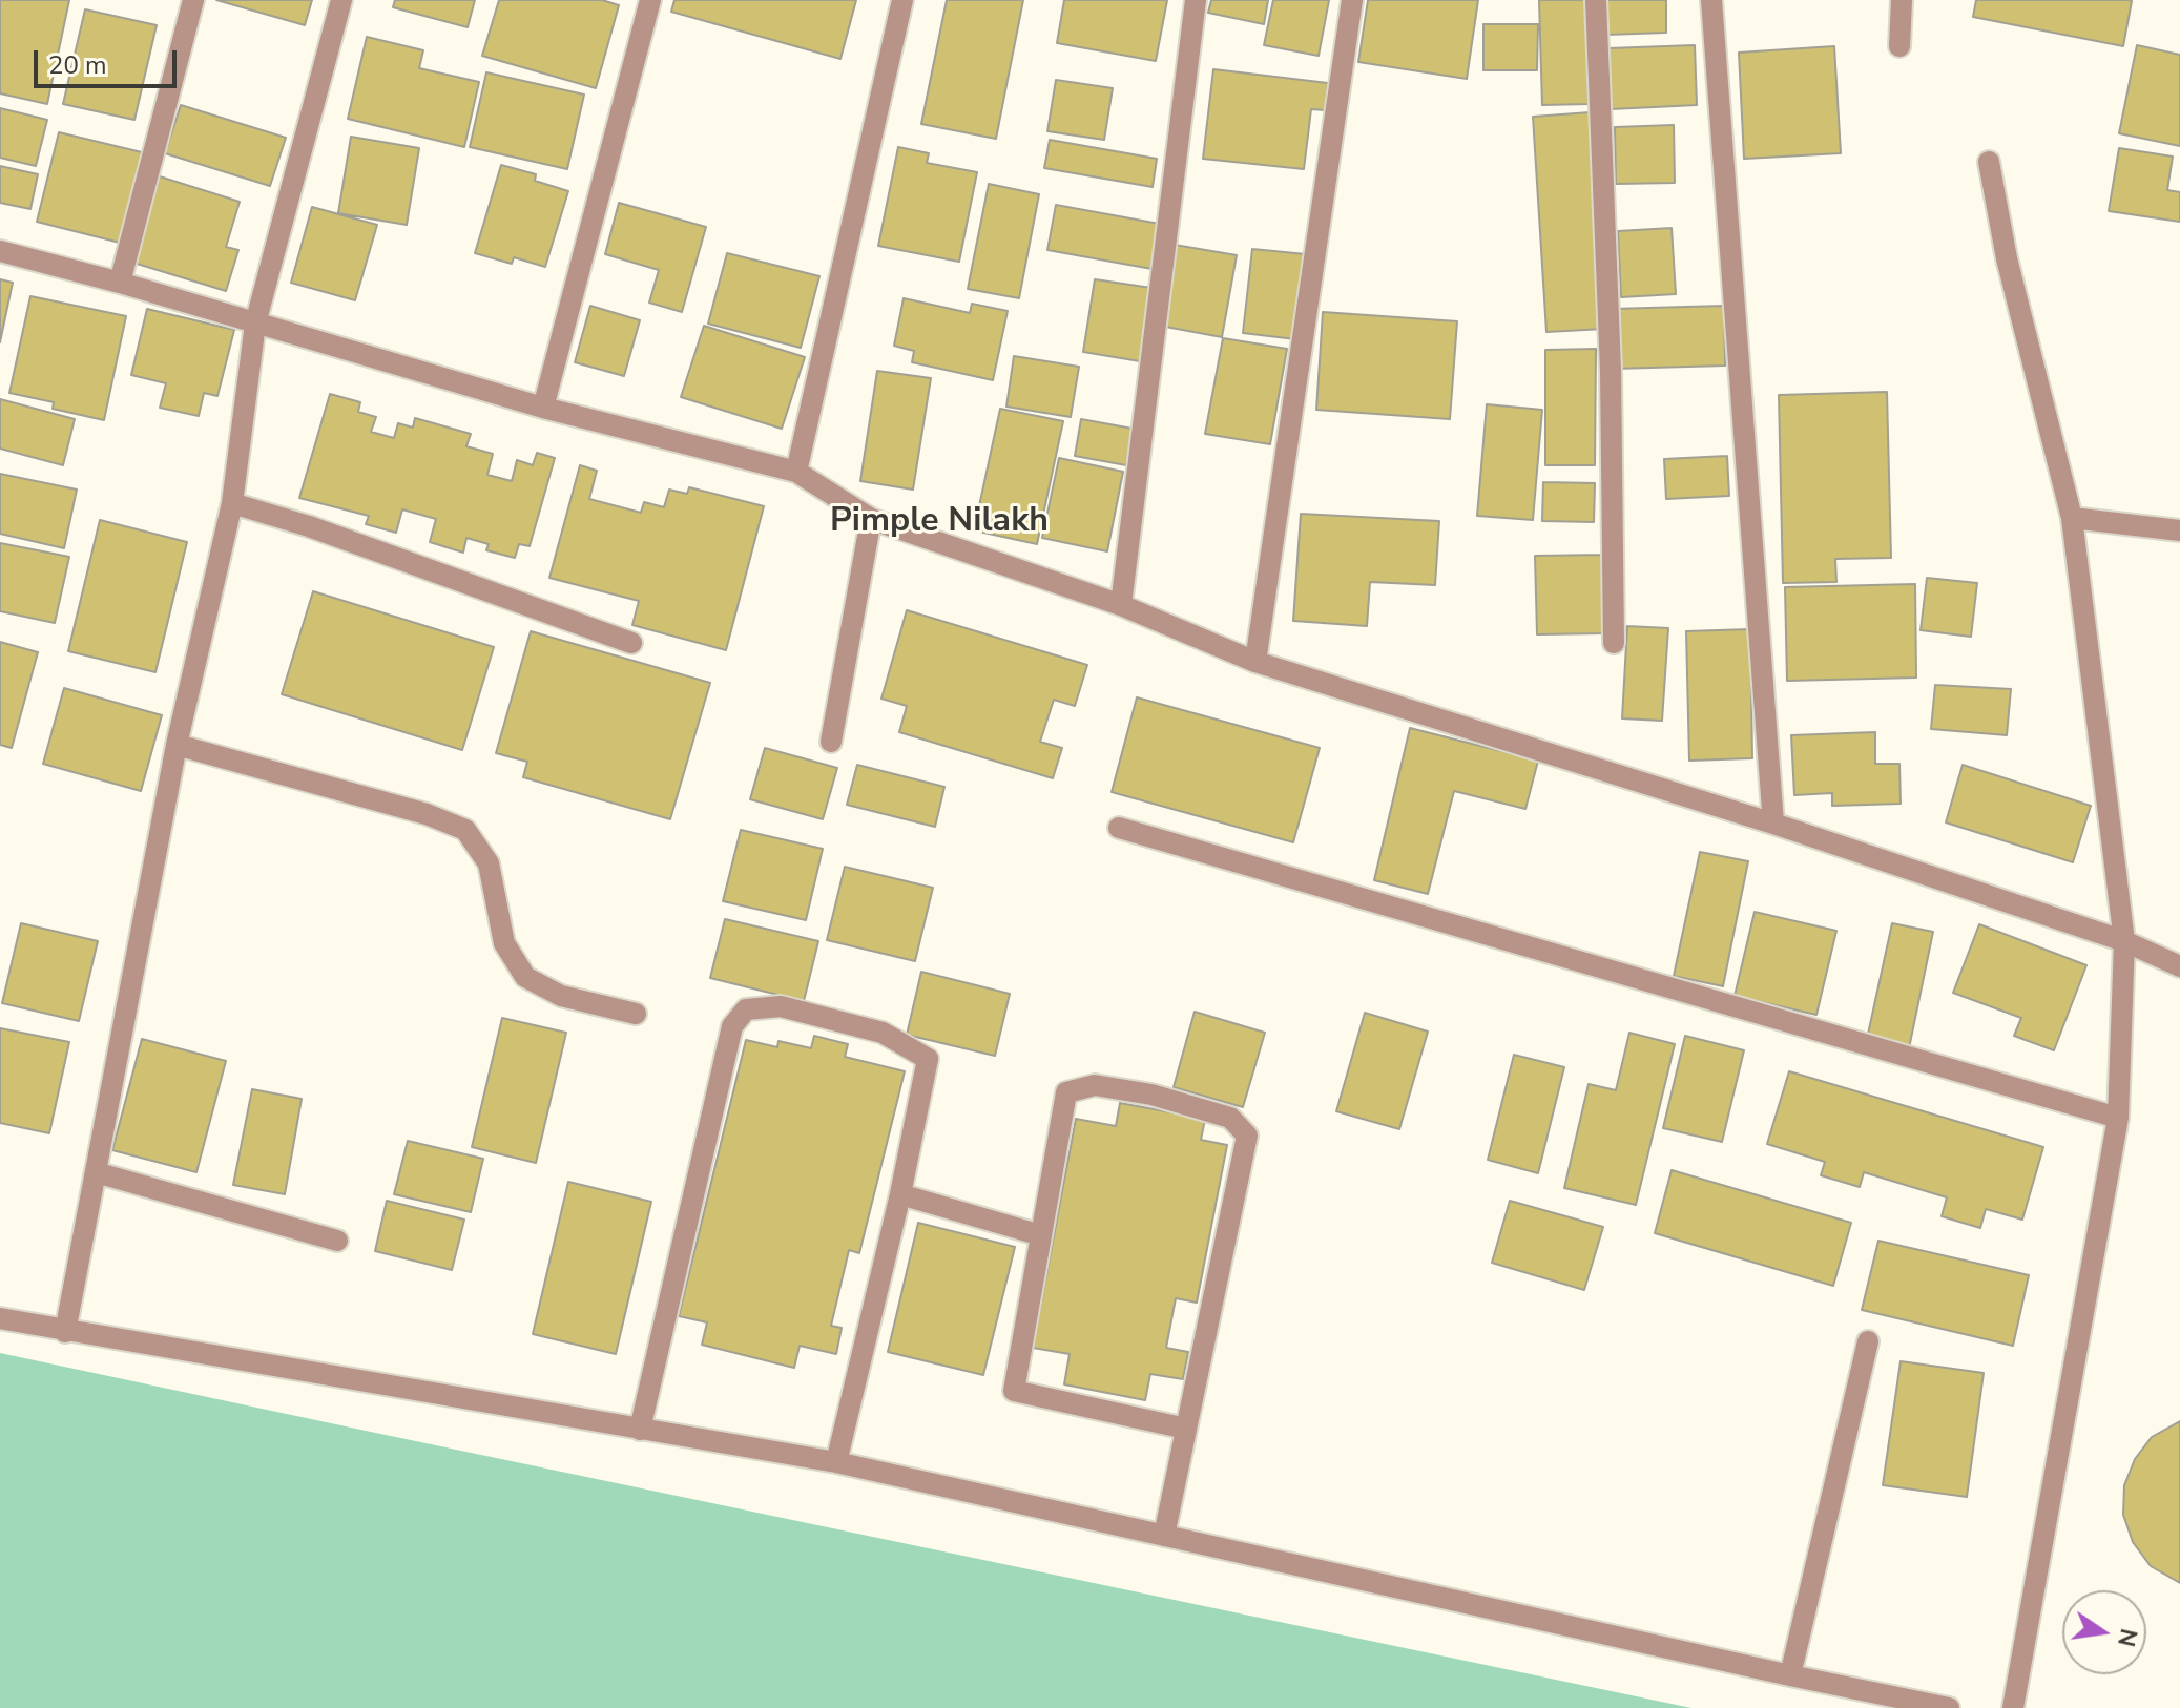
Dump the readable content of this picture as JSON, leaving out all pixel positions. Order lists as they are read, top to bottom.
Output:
{
  "districts": ["Pimple Nilakh"],
  "scale_bar": "20 m",
  "north": "right"
}
